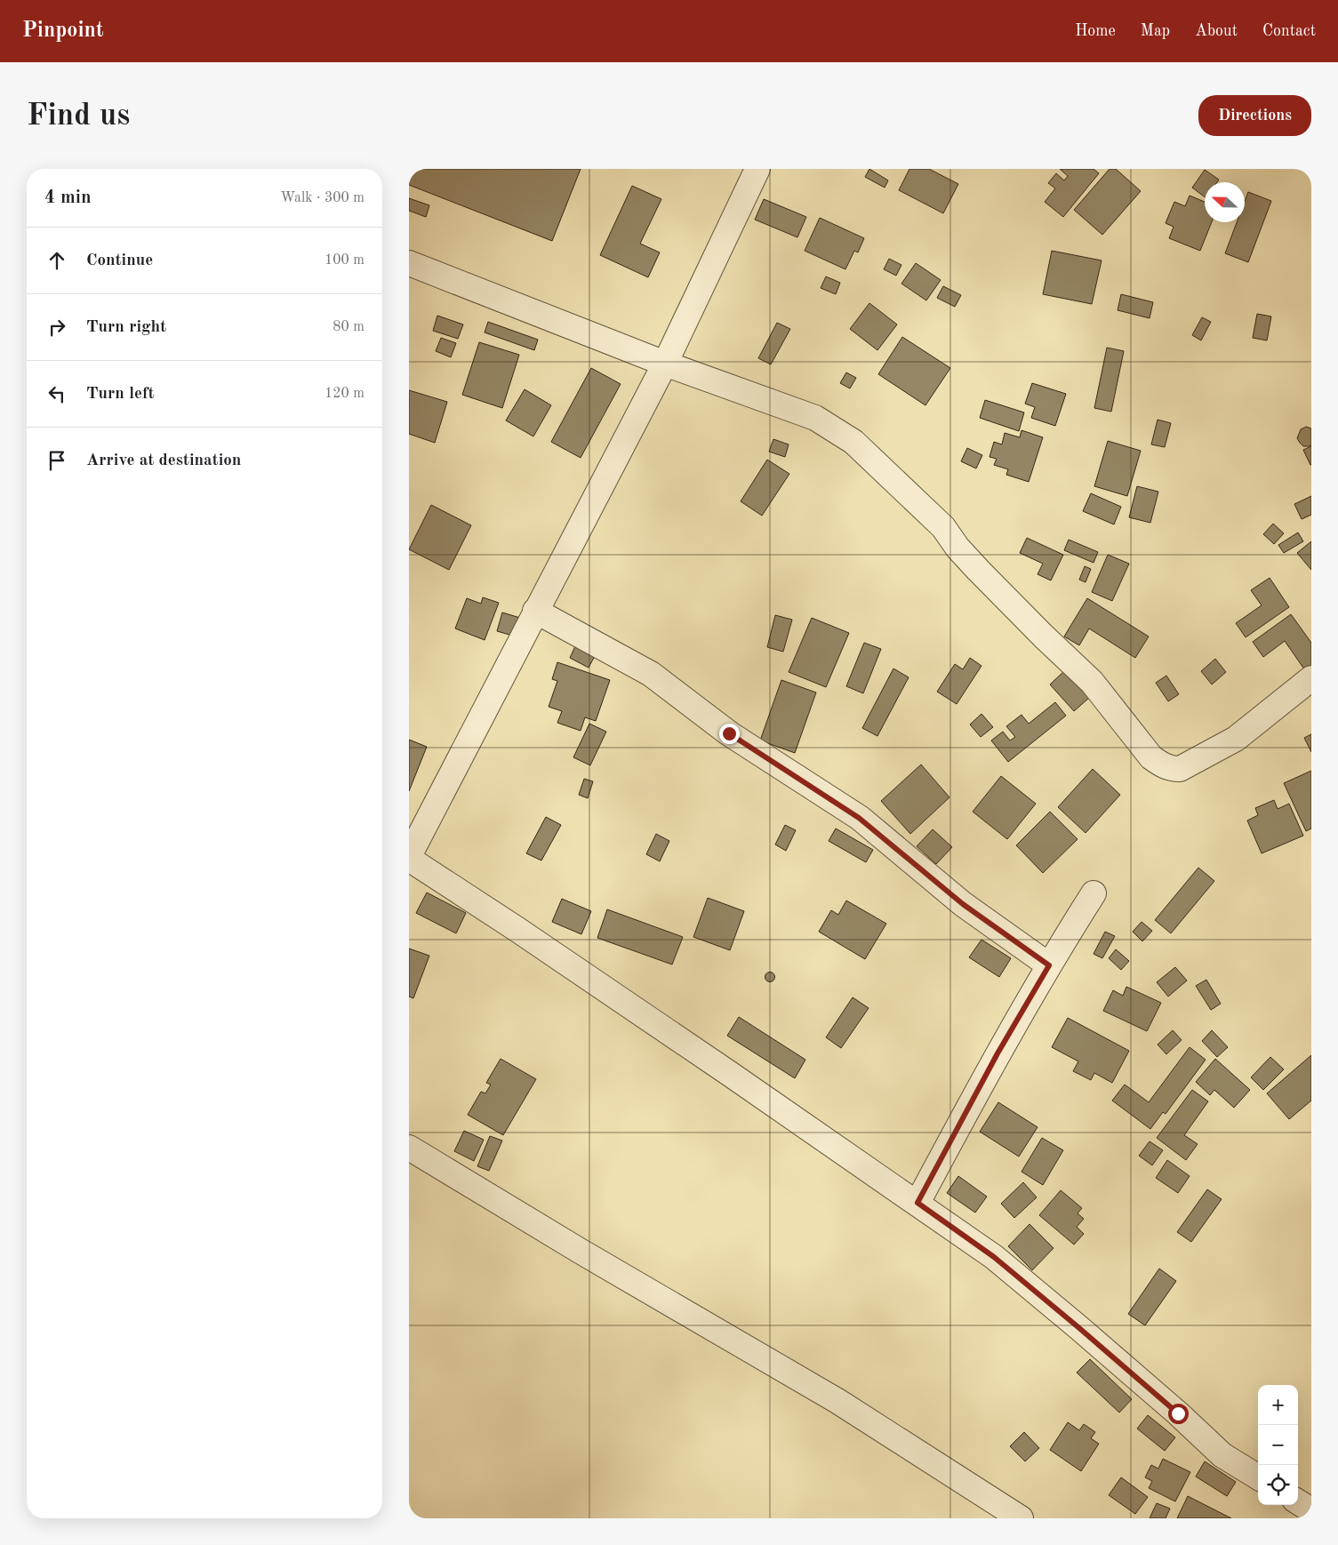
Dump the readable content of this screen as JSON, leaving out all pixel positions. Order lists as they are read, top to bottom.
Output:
{
  "north": "left",
  "page": {
    "header": "Pinpoint",
    "nav": [
      "Home",
      "Map",
      "About",
      "Contact"
    ],
    "buttons": "Directions",
    "title": "Find us",
    "heading": ["4 min", "Walk · 300 m"],
    "list": [
      ["Continue", "100 m"],
      ["Turn right", "80 m"],
      ["Turn left", "120 m"],
      "Arrive at destination"
    ],
    "map_buttons": ["+", "−"]
  }
}
